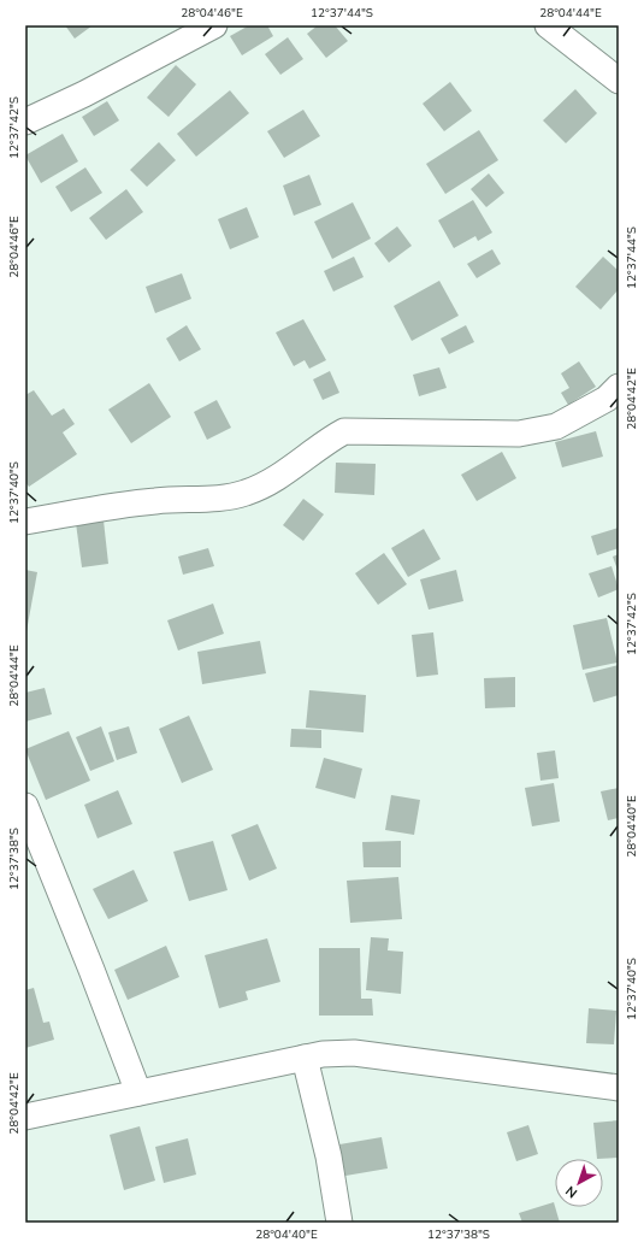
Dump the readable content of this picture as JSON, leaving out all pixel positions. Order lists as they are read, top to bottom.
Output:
{
  "north": "bottom left",
  "coordinates": [
    "28°04'46\"E",
    "12°37'44\"S",
    "28°04'44\"E",
    "12°37'42\"S",
    "28°04'42\"E",
    "12°37'40\"S",
    "28°04'40\"E",
    "12°37'38\"S"
  ]
}
